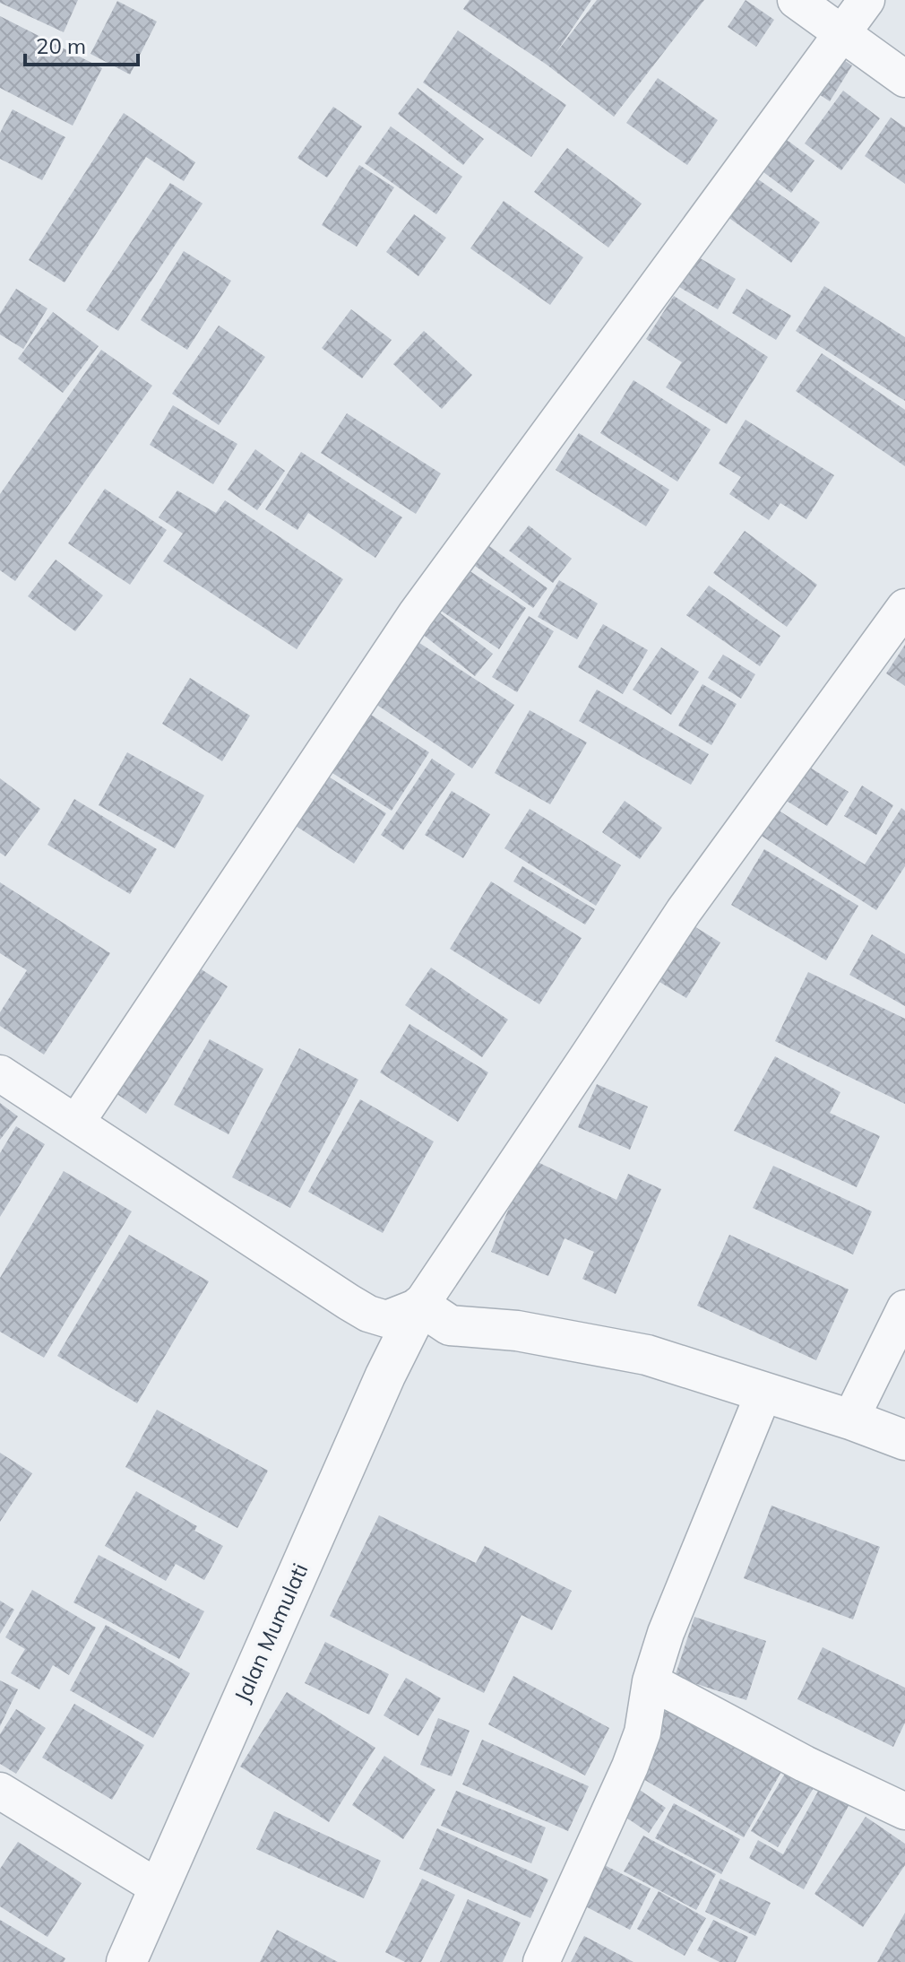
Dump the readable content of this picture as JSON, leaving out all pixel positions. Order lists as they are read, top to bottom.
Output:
{
  "streets": {
    "street": ["Jalan Mumulati"]
  },
  "scale_bar": "20 m"
}
